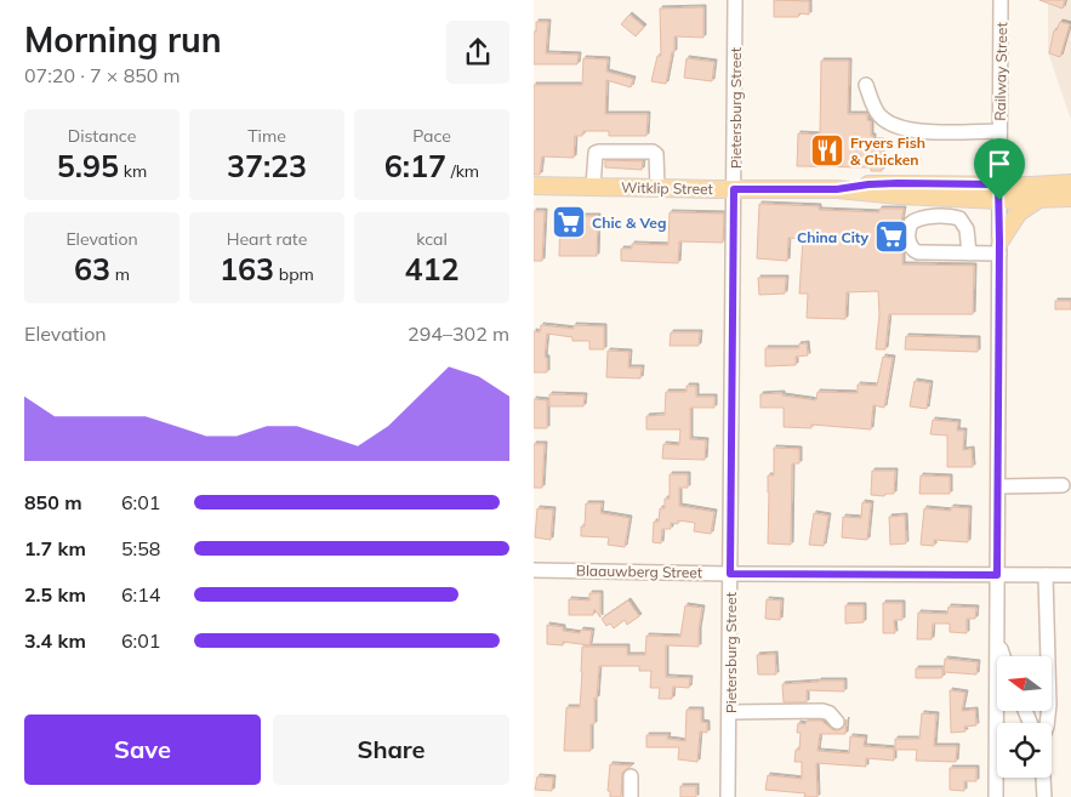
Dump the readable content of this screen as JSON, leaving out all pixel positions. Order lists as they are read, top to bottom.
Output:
{
  "streets": {
    "main road": ["Witklip Street"],
    "street": ["Railway Street", "Pietersburg Street", "Blaauwberg Street"]
  },
  "crossings": [
    ["Railway Street", "Witklip Street"],
    ["Railway Street", "Blaauwberg Street"],
    ["Pietersburg Street", "Witklip Street"],
    ["Pietersburg Street", "Blaauwberg Street"]
  ],
  "places": {
    "restaurant": ["Fryers Fish & Chicken"],
    "supermarket": ["Chic & Veg", "China City"]
  },
  "north": "left",
  "page": {
    "heading": ["Morning run", "07:20 · 7 × 850 m"],
    "stats": [
      ["Distance", "5.95 km"],
      ["Time", "37:23"],
      ["Pace", "6:17 /km"],
      ["Elevation", "63 m"],
      ["Heart rate", "163 bpm"],
      ["kcal", "412"]
    ],
    "chart": ["Elevation", "294–302 m"],
    "list": [
      {
        "name": "850 m",
        "note": "6:01"
      },
      {
        "name": "1.7 km",
        "note": "5:58"
      },
      {
        "name": "2.5 km",
        "note": "6:14"
      },
      {
        "name": "3.4 km",
        "note": "6:01"
      }
    ],
    "buttons": ["Save", "Share"]
  }
}
